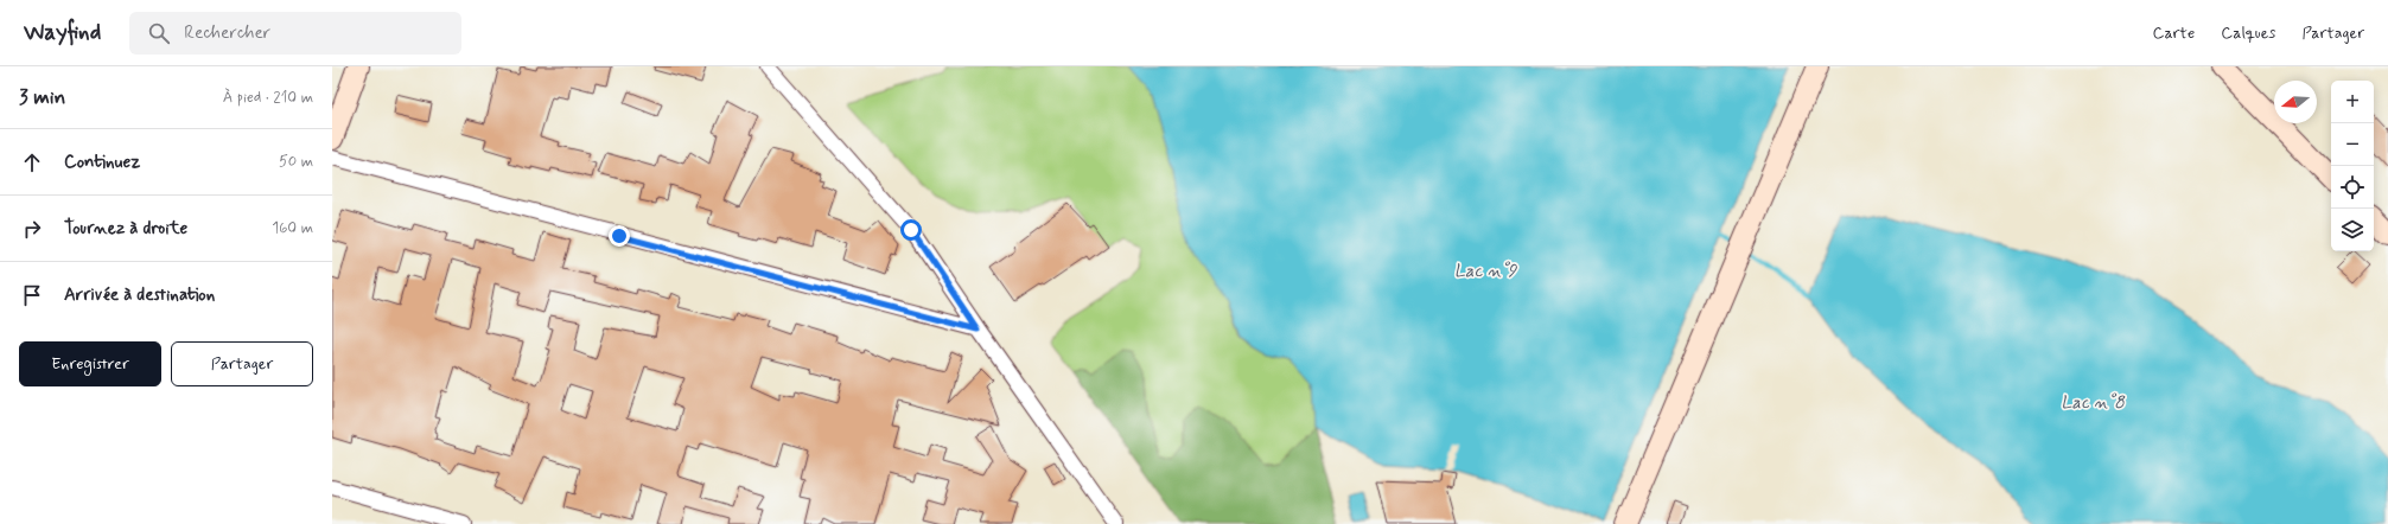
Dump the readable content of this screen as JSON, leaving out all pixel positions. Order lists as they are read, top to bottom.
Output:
{
  "water": ["Lac n°9", "Lac n°8"],
  "north": "left",
  "page": {
    "header": "Wayfind",
    "search": "Rechercher",
    "nav": ["Carte", "Calques", "Partager"],
    "heading": ["3 min", "À pied · 210 m"],
    "map_buttons": ["+", "−"],
    "list": [
      ["Continuez", "50 m"],
      ["Tournez à droite", "160 m"],
      "Arrivée à destination"
    ],
    "buttons": ["Enregistrer", "Partager"]
  }
}
